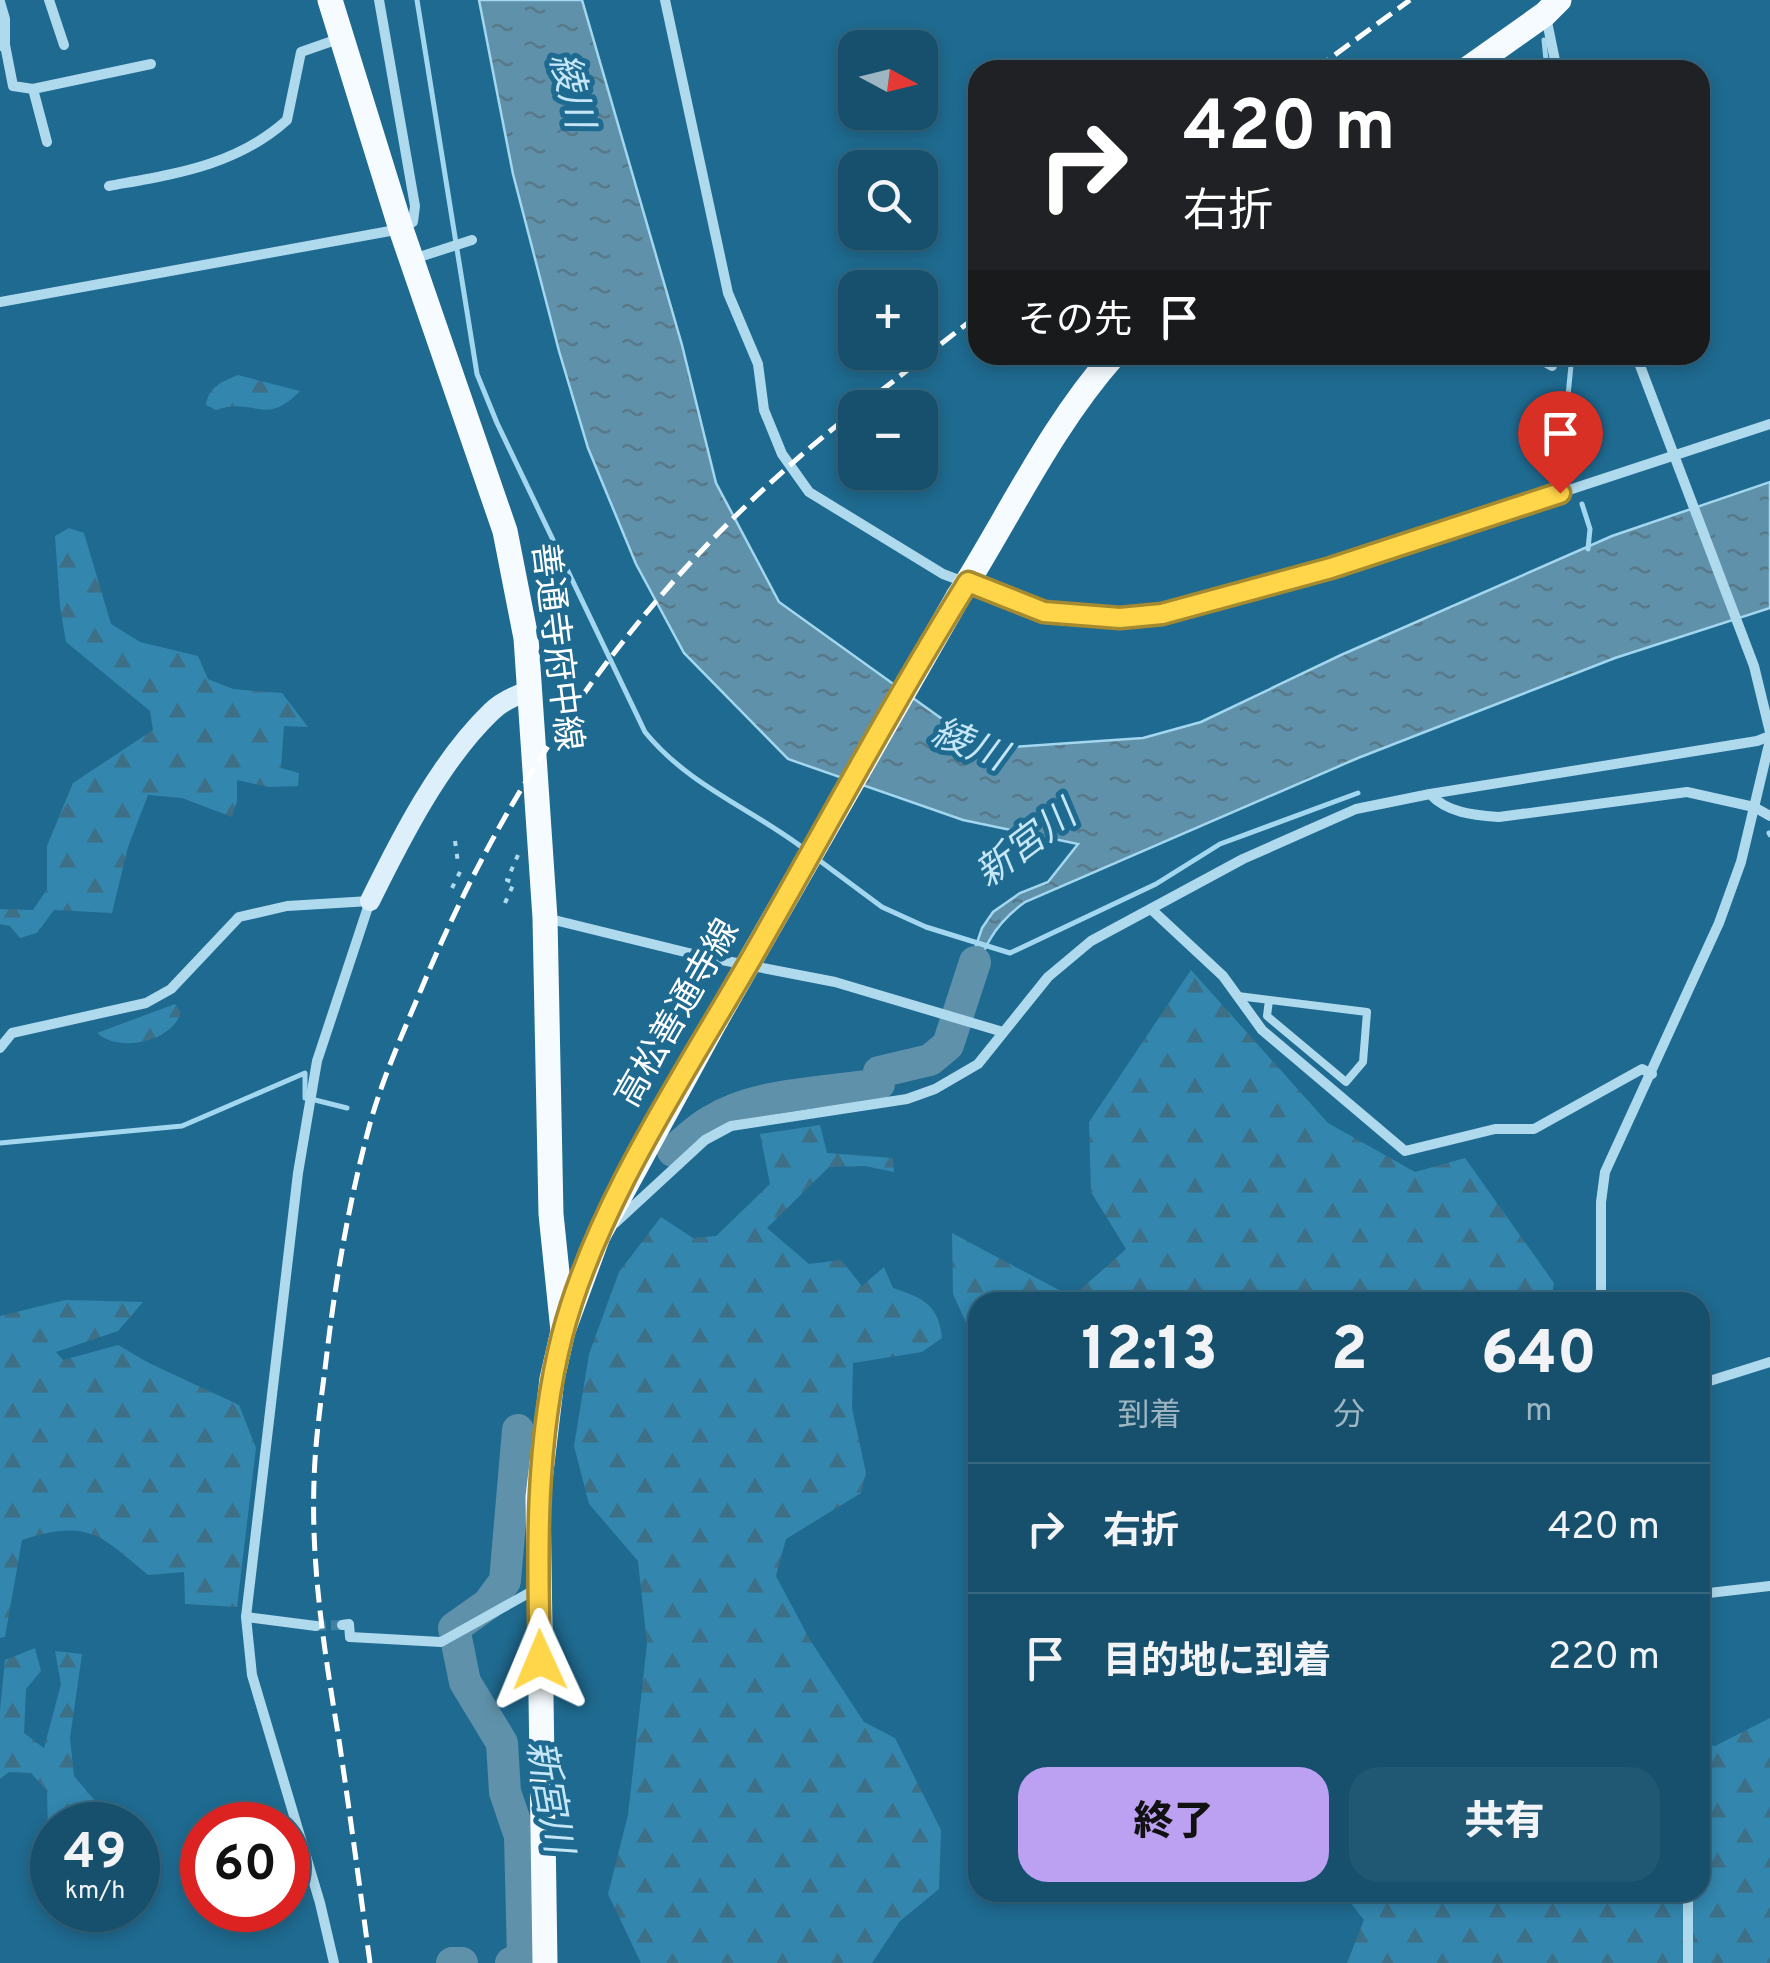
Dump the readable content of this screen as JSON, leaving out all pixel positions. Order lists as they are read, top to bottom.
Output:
{
  "streets": {
    "main road": ["善通寺府中線", "高松善通寺線"]
  },
  "crossings": [
    ["善通寺府中線", "高松善通寺線"]
  ],
  "water": ["綾川", "新宮川"],
  "north": "right",
  "page": {
    "map_buttons": ["+", "−"],
    "turn": ["420 m", "右折"],
    "then": "その先",
    "eta": [
      "12:13",
      "到着",
      "2",
      "分",
      "640",
      "m"
    ],
    "list": [
      {
        "name": "右折",
        "value": "420 m"
      },
      {
        "name": "目的地に到着",
        "value": "220 m"
      }
    ],
    "buttons": ["終了", "共有"],
    "speed": "49 km/h",
    "limit": "60"
  }
}
